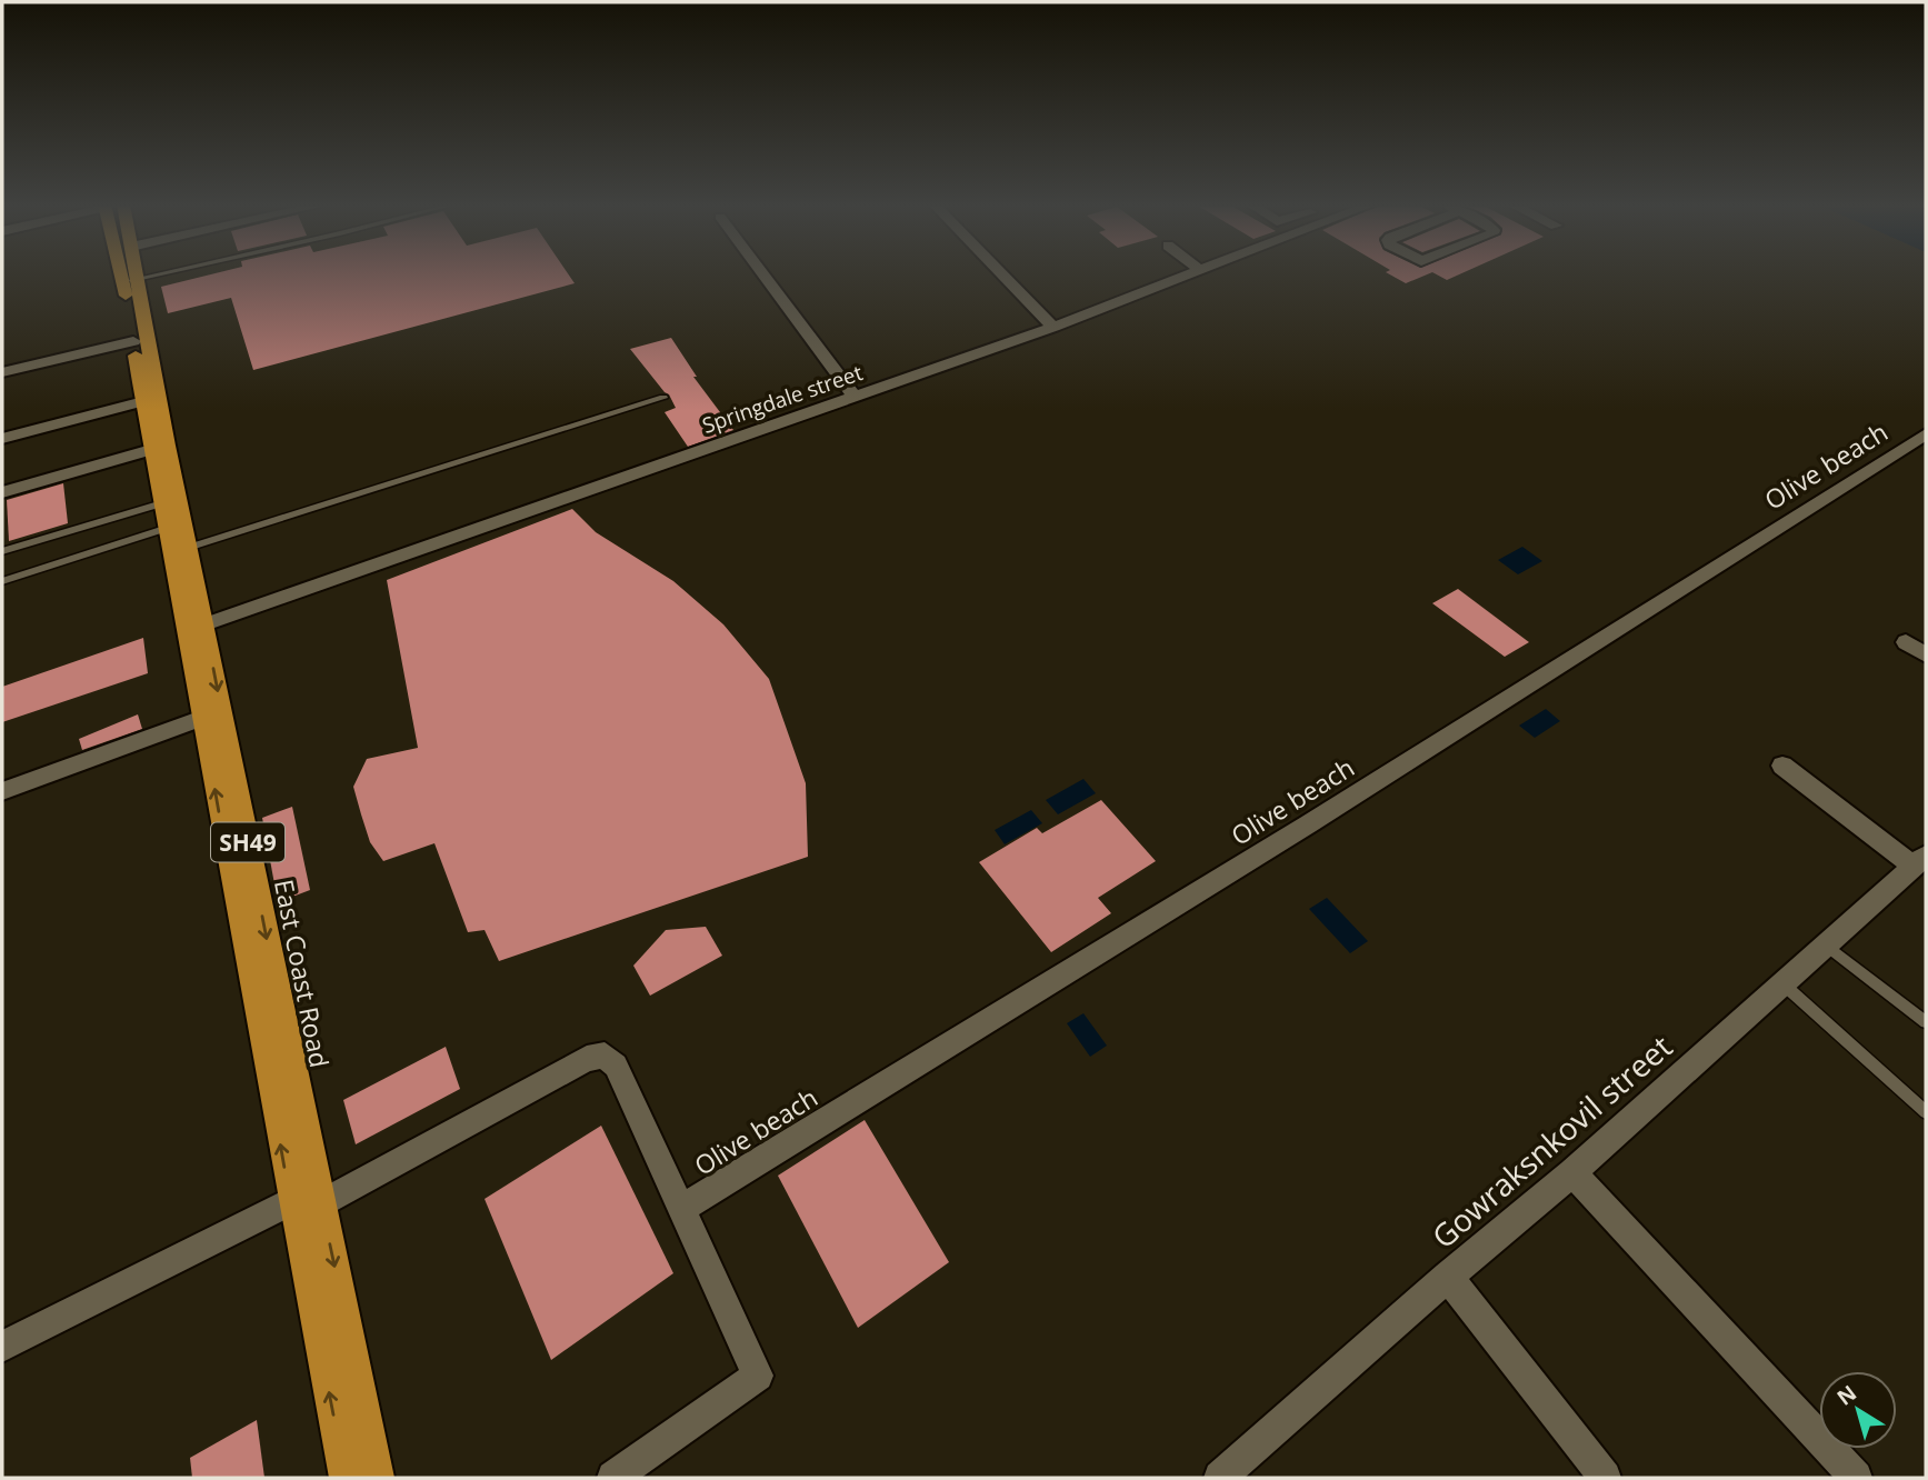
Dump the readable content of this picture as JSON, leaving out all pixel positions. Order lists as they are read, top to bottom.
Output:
{
  "streets": {
    "main road": ["SH49", "East Coast Road"],
    "street": ["Springdale street", "Olive beach", "Gowraksnkovil street"]
  },
  "crossings": [
    ["Springdale street", "East Coast Road"]
  ],
  "north": "top left"
}
